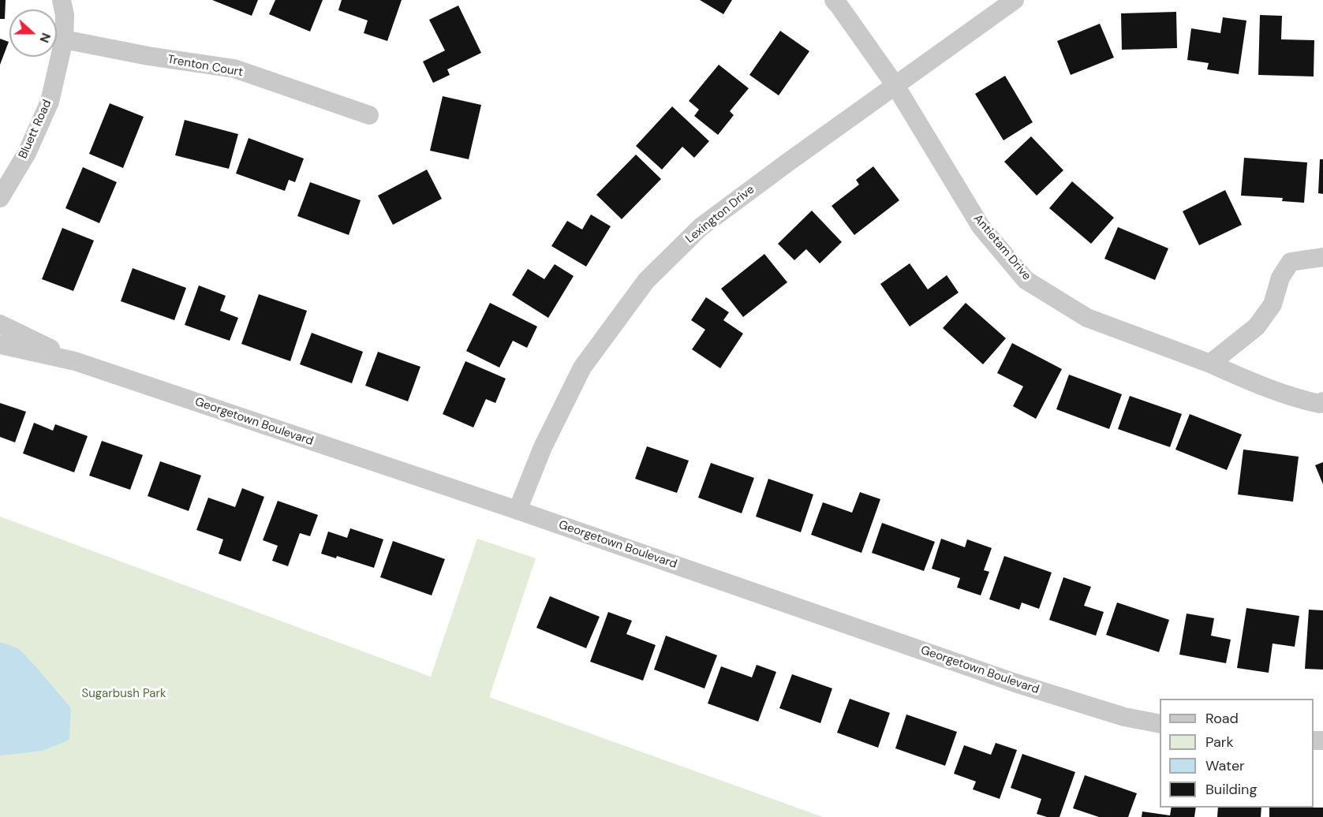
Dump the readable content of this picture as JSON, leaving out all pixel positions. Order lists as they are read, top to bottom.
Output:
{
  "streets": {
    "street": [
      "Trenton Court",
      "Bluett Road",
      "Lexington Drive",
      "Antietam Drive",
      "Georgetown Boulevard"
    ]
  },
  "crossings": [
    ["Trenton Court", "Bluett Road"],
    ["Lexington Drive", "Antietam Drive"],
    ["Lexington Drive", "Georgetown Boulevard"]
  ],
  "parks": ["Sugarbush Park"],
  "legend": [
    "Road",
    "Park",
    "Water",
    "Building"
  ],
  "north": "right"
}
